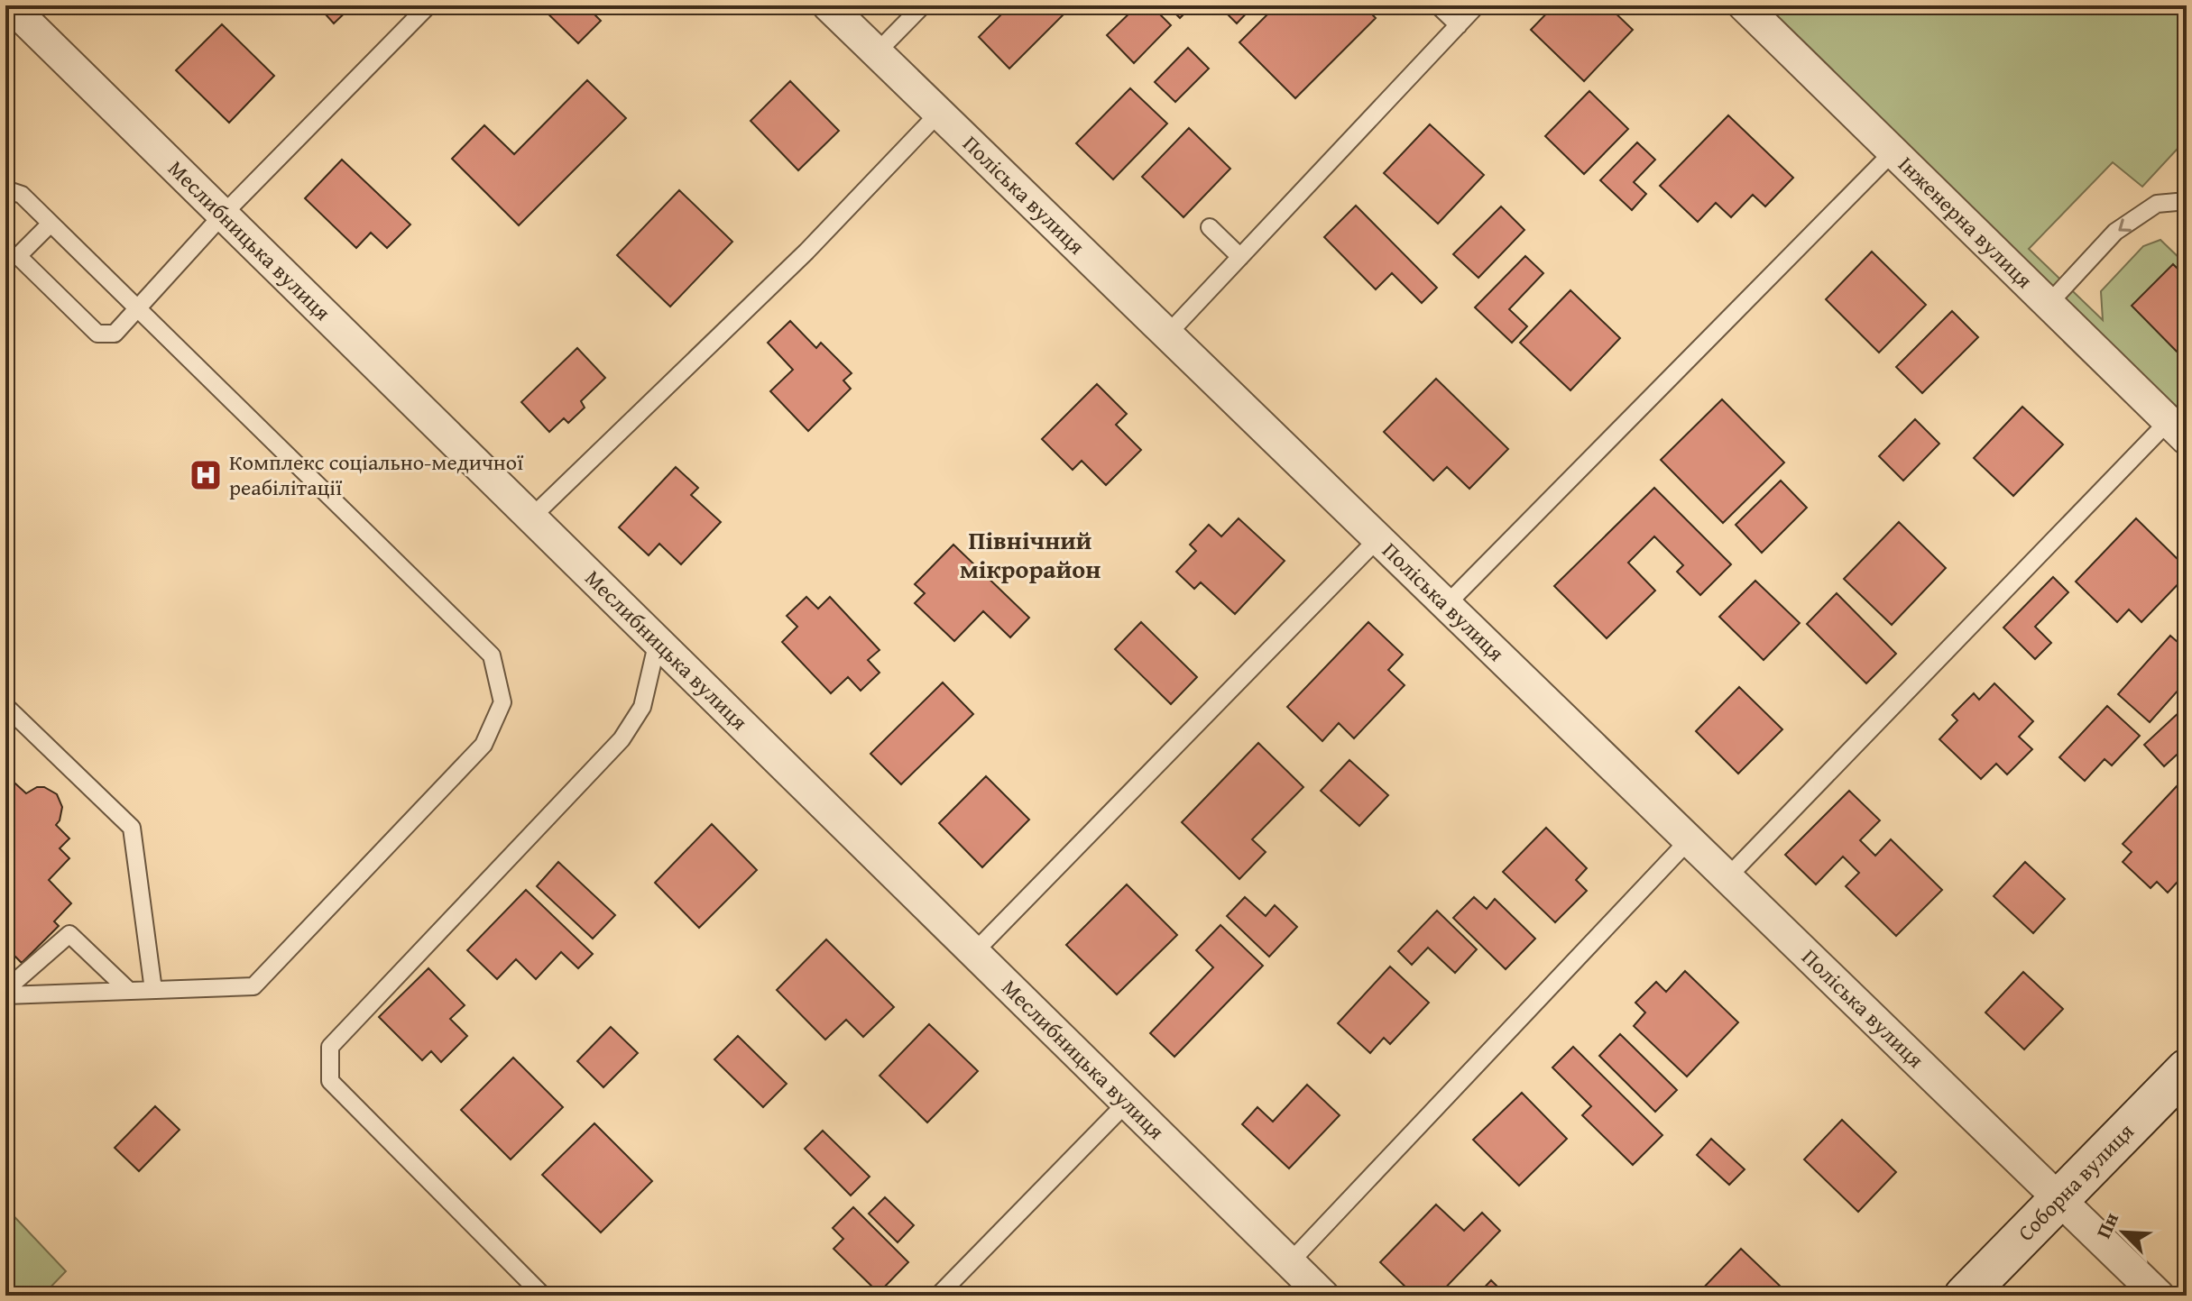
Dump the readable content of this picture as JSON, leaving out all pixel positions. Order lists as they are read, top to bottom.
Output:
{
  "streets": {
    "main road": ["Соборна вулиця"],
    "street": ["Поліська вулиця", "Інженерна вулиця", "Меслибницька вулиця"]
  },
  "crossings": [
    ["Поліська вулиця", "Соборна вулиця"]
  ],
  "districts": ["Північний мікрорайон"],
  "places": {
    "hospital": ["Комплекс соціально-медичної реабілітації"]
  },
  "north": "top left"
}
